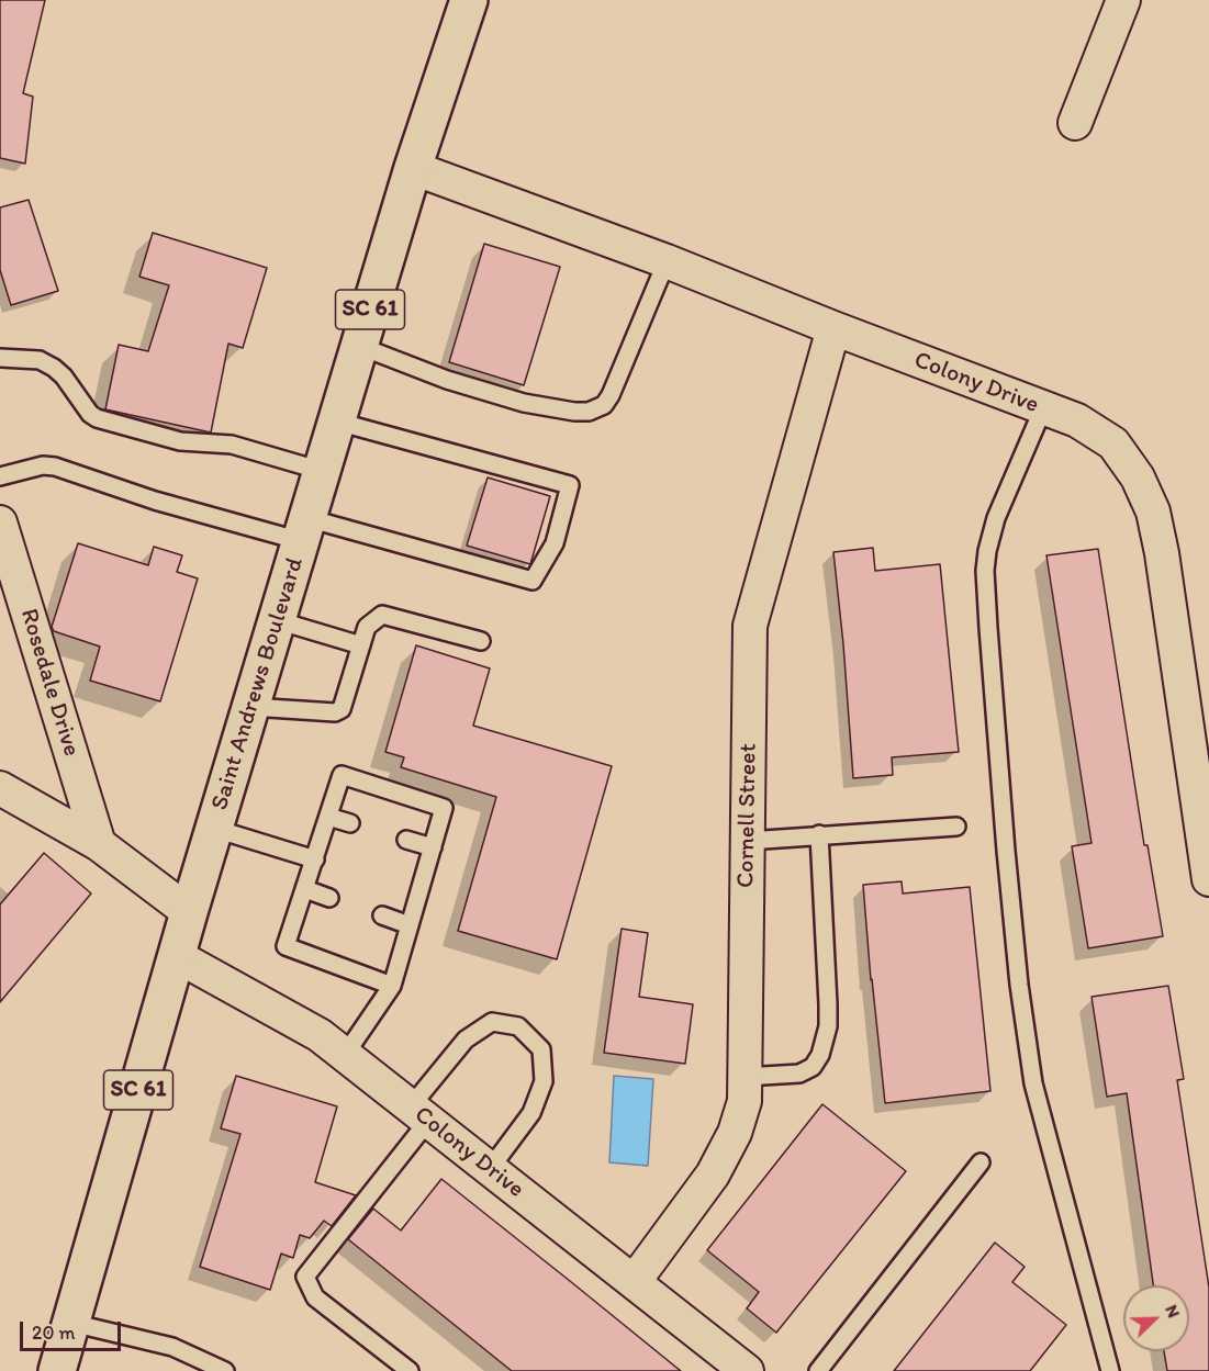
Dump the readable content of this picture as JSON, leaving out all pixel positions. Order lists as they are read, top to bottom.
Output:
{
  "streets": {
    "main road": ["SC 61", "Saint Andrews Boulevard"],
    "street": ["Colony Drive", "Rosedale Drive", "Cornell Street"]
  },
  "crossings": [
    ["Colony Drive", "Saint Andrews Boulevard"],
    ["Colony Drive", "Cornell Street"]
  ],
  "scale_bar": "20 m",
  "north": "top right"
}
